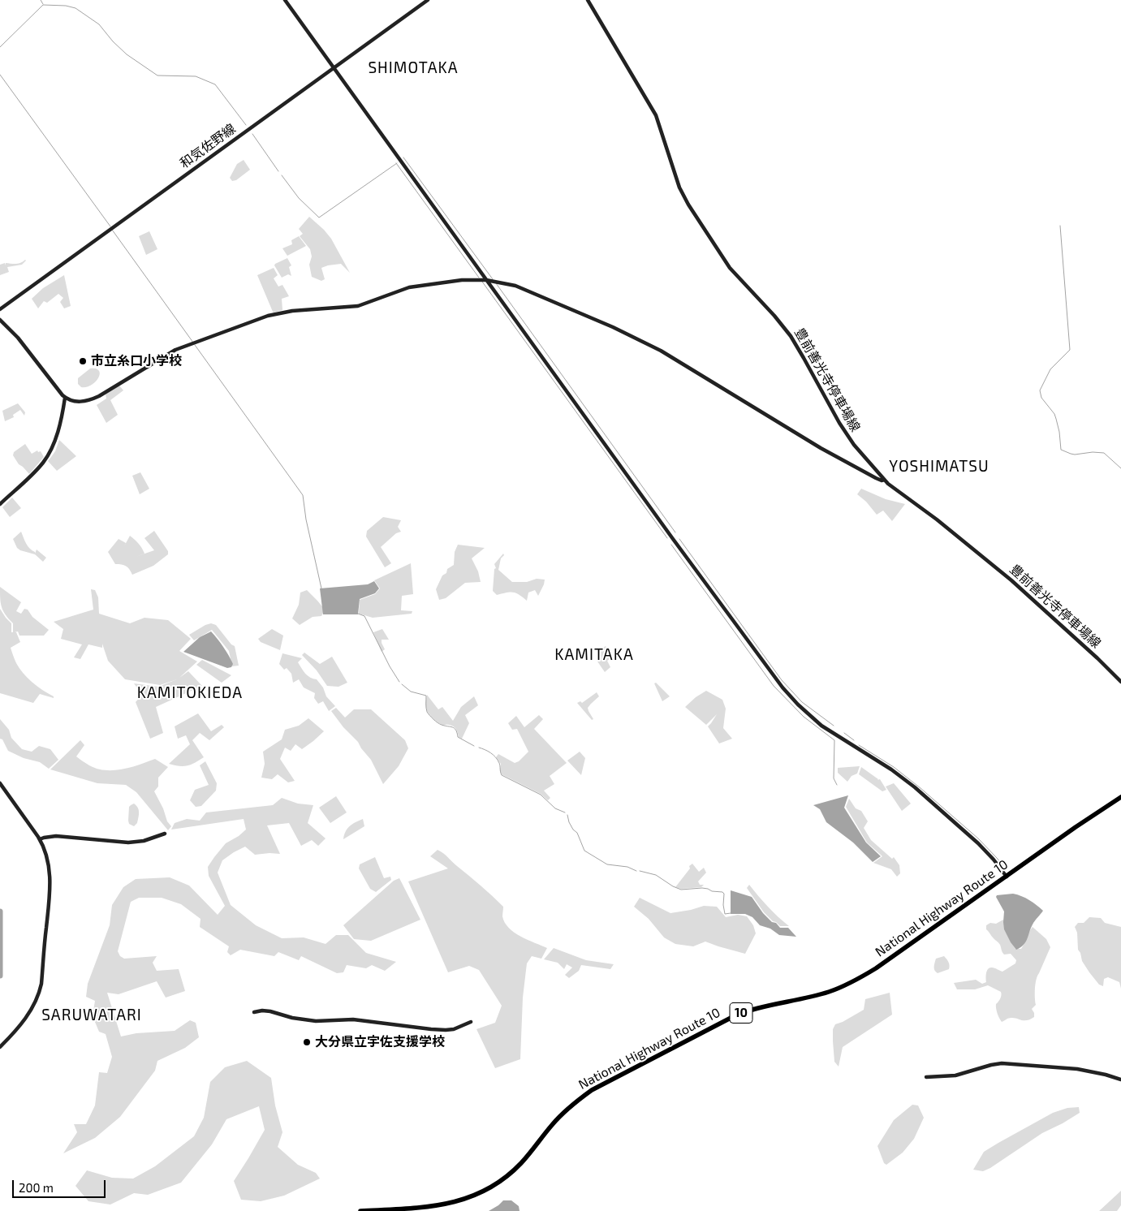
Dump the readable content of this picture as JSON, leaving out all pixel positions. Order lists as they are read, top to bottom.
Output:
{
  "streets": {
    "highway": ["National Highway Route 10", "10"],
    "street": ["和気佐野線", "豊前善光寺停車場線"]
  },
  "districts": [
    "SHIMOTAKA",
    "YOSHIMATSU",
    "KAMITAKA",
    "KAMITOKIEDA",
    "SARUWATARI"
  ],
  "places": ["市立糸口小学校", "大分県立宇佐支援学校"],
  "scale_bar": "200 m"
}
